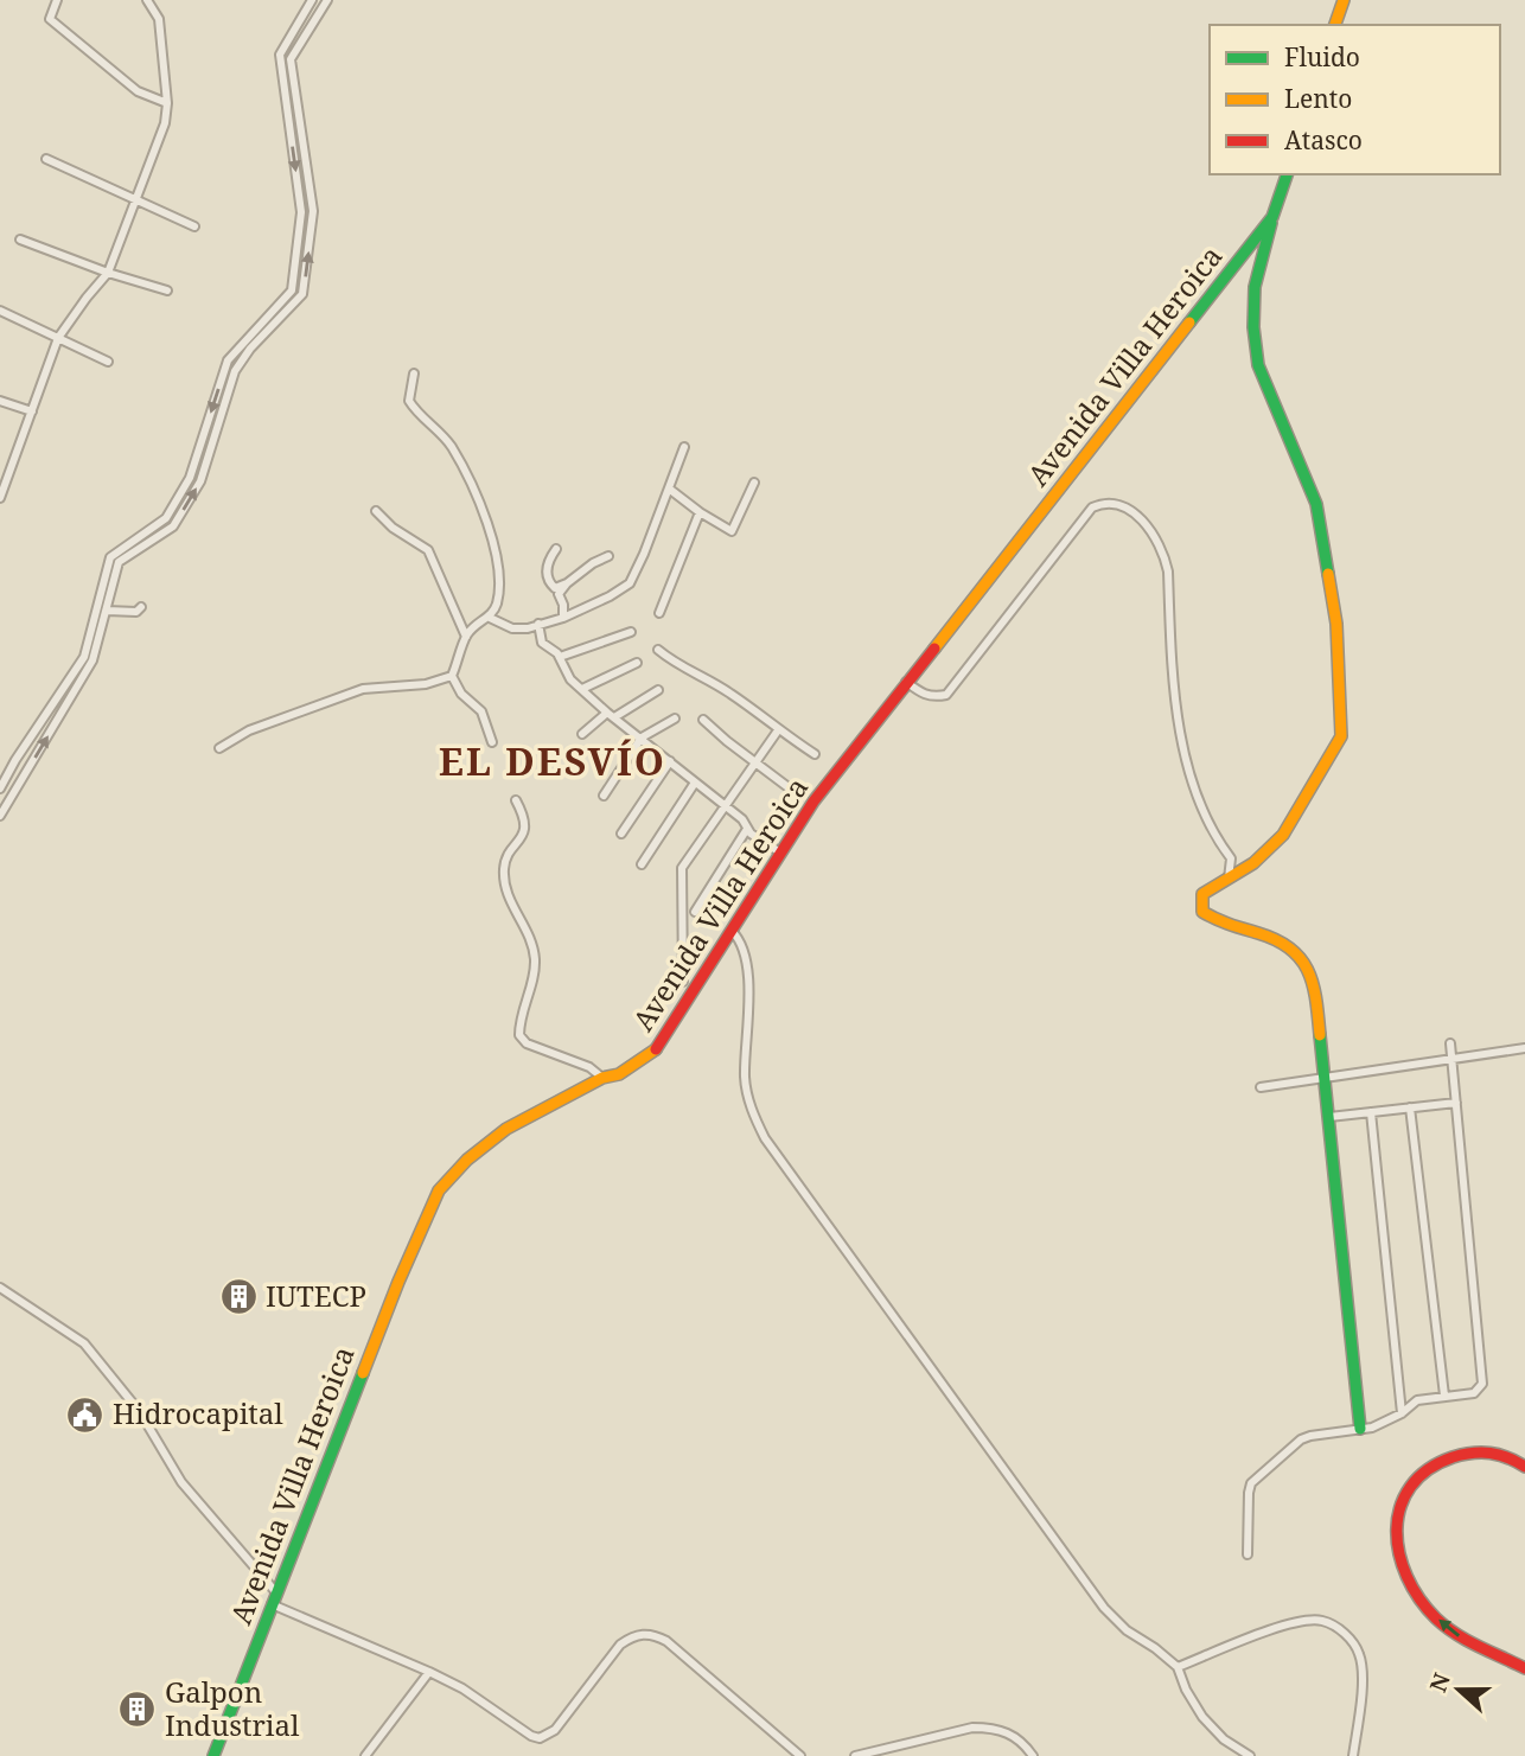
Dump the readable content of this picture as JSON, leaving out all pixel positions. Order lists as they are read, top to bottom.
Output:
{
  "streets": {
    "main road": ["Avenida Villa Heroica"]
  },
  "districts": ["EL DESVÍO"],
  "places": {
    "building": ["IUTECP", "Galpon Industrial"],
    "public building": ["Hidrocapital"]
  },
  "legend": ["Fluido", "Lento", "Atasco"],
  "north": "left"
}
